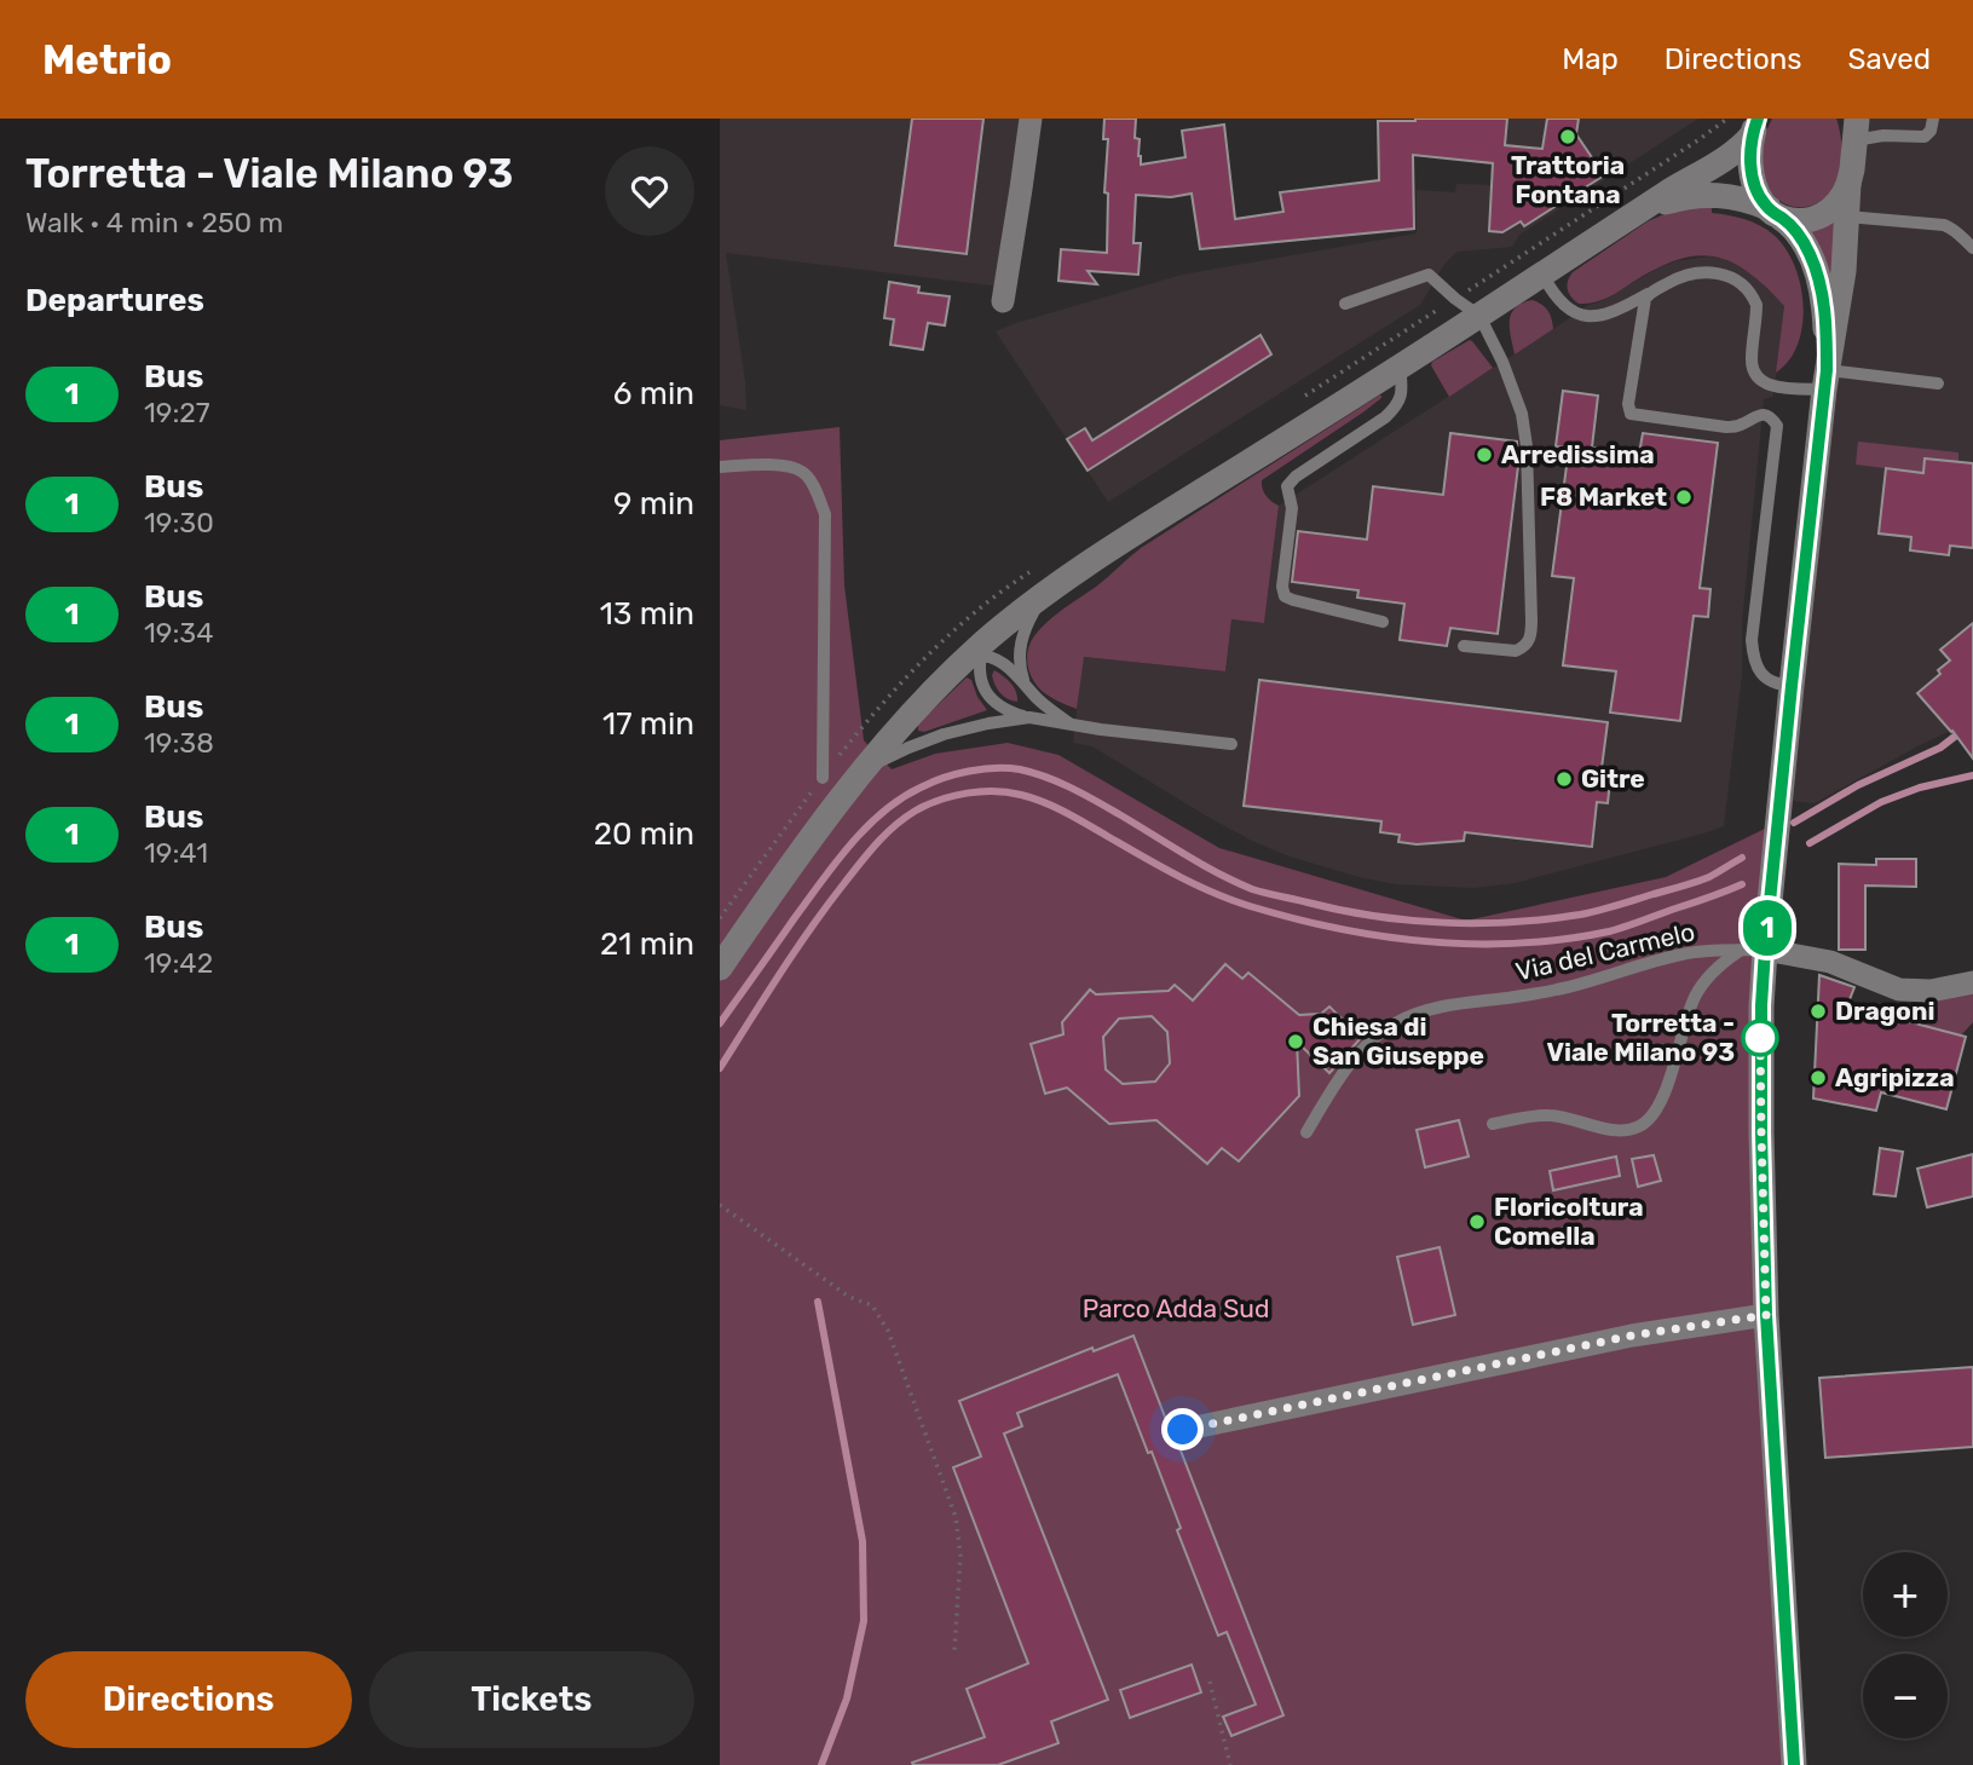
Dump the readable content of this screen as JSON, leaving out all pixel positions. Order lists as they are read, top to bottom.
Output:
{
  "streets": {
    "lane": ["Via del Carmelo"]
  },
  "parks": ["Parco Adda Sud"],
  "places": [
    "Trattoria Fontana",
    "Arredissima",
    "F8 Market",
    "Gitre",
    "Dragoni",
    "Torretta - Viale Milano 93",
    "Chiesa di San Giuseppe",
    "Agripizza",
    "Floricoltura Comella"
  ],
  "lines": ["bus line 1"],
  "page": {
    "header": "Metrio",
    "nav": ["Map", "Directions", "Saved"],
    "heading": [
      ["Torretta - Viale Milano 93", "Walk · 4 min · 250 m"],
      "Departures"
    ],
    "on_map": "1",
    "list": [
      {
        "mark": "1",
        "name": "Bus",
        "note": "19:27",
        "value": "6 min"
      },
      {
        "mark": "1",
        "name": "Bus",
        "note": "19:30",
        "value": "9 min"
      },
      {
        "mark": "1",
        "name": "Bus",
        "note": "19:34",
        "value": "13 min"
      },
      {
        "mark": "1",
        "name": "Bus",
        "note": "19:38",
        "value": "17 min"
      },
      {
        "mark": "1",
        "name": "Bus",
        "note": "19:41",
        "value": "20 min"
      },
      {
        "mark": "1",
        "name": "Bus",
        "note": "19:42",
        "value": "21 min"
      }
    ],
    "map_buttons": ["+", "−"],
    "buttons": ["Directions", "Tickets"]
  }
}
